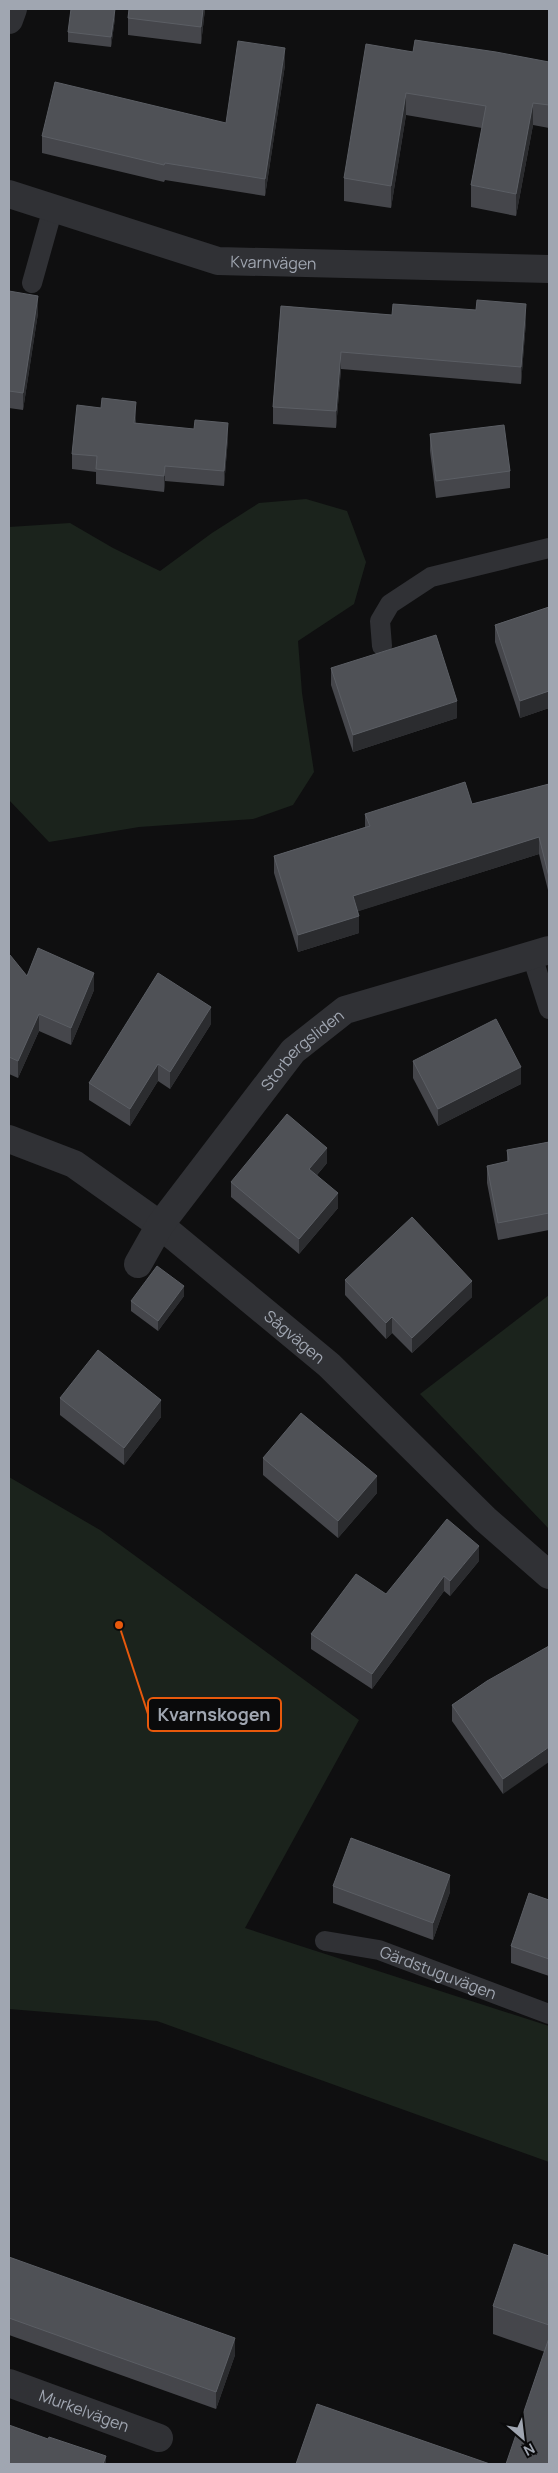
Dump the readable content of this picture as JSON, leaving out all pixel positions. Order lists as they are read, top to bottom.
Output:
{
  "streets": {
    "street": [
      "Kvarnvägen",
      "Storbergsliden",
      "Sågvägen",
      "Murkelvägen"
    ],
    "lane": ["Gärdstuguvägen"]
  },
  "crossings": [
    ["Storbergsliden", "Sågvägen"]
  ],
  "places": ["Kvarnskogen"],
  "north": "bottom right"
}
